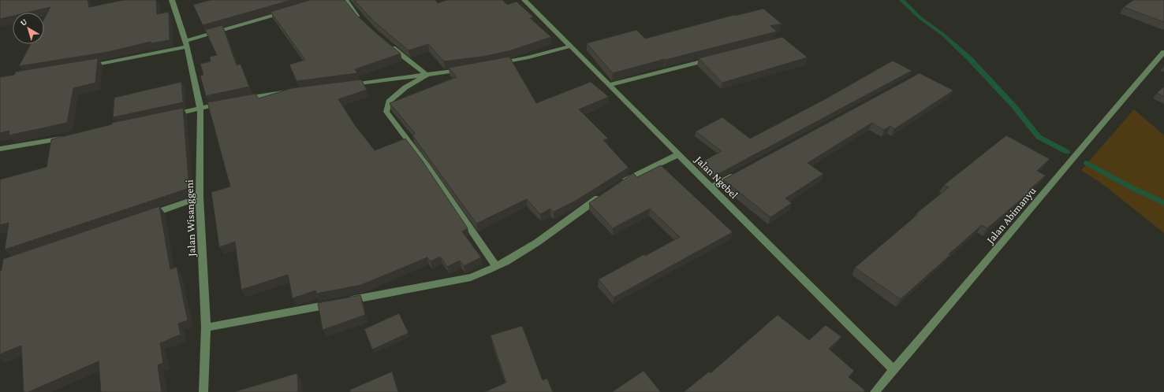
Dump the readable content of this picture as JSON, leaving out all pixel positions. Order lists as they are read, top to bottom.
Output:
{
  "streets": {
    "street": ["Jalan Ngebel", "Jalan Abimanyu", "Jalan Wisanggeni"]
  },
  "crossings": [
    ["Jalan Ngebel", "Jalan Abimanyu"]
  ],
  "north": "top left"
}
